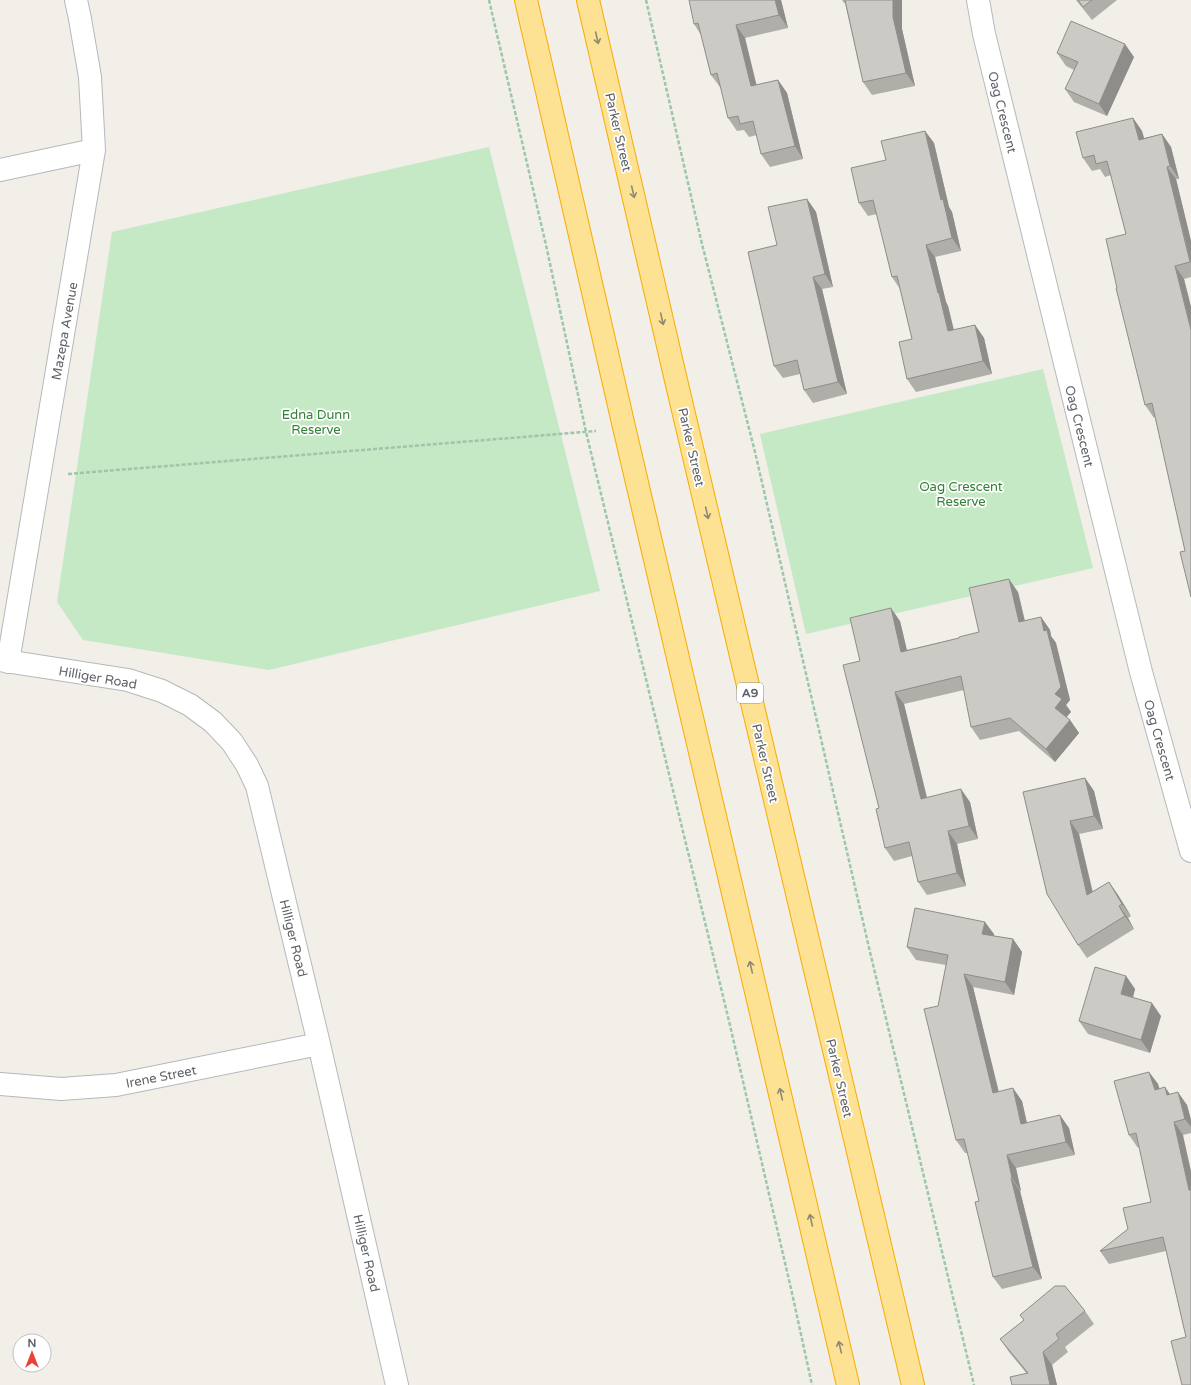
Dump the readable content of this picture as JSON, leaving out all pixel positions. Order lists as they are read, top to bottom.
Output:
{
  "streets": {
    "highway": ["Parker Street", "A9"],
    "street": [
      "Oag Crescent",
      "Mazepa Avenue",
      "Hilliger Road",
      "Irene Street"
    ]
  },
  "crossings": [
    ["Mazepa Avenue", "Hilliger Road"],
    ["Hilliger Road", "Irene Street"]
  ],
  "parks": ["Edna Dunn Reserve", "Oag Crescent Reserve"],
  "north": "top"
}
